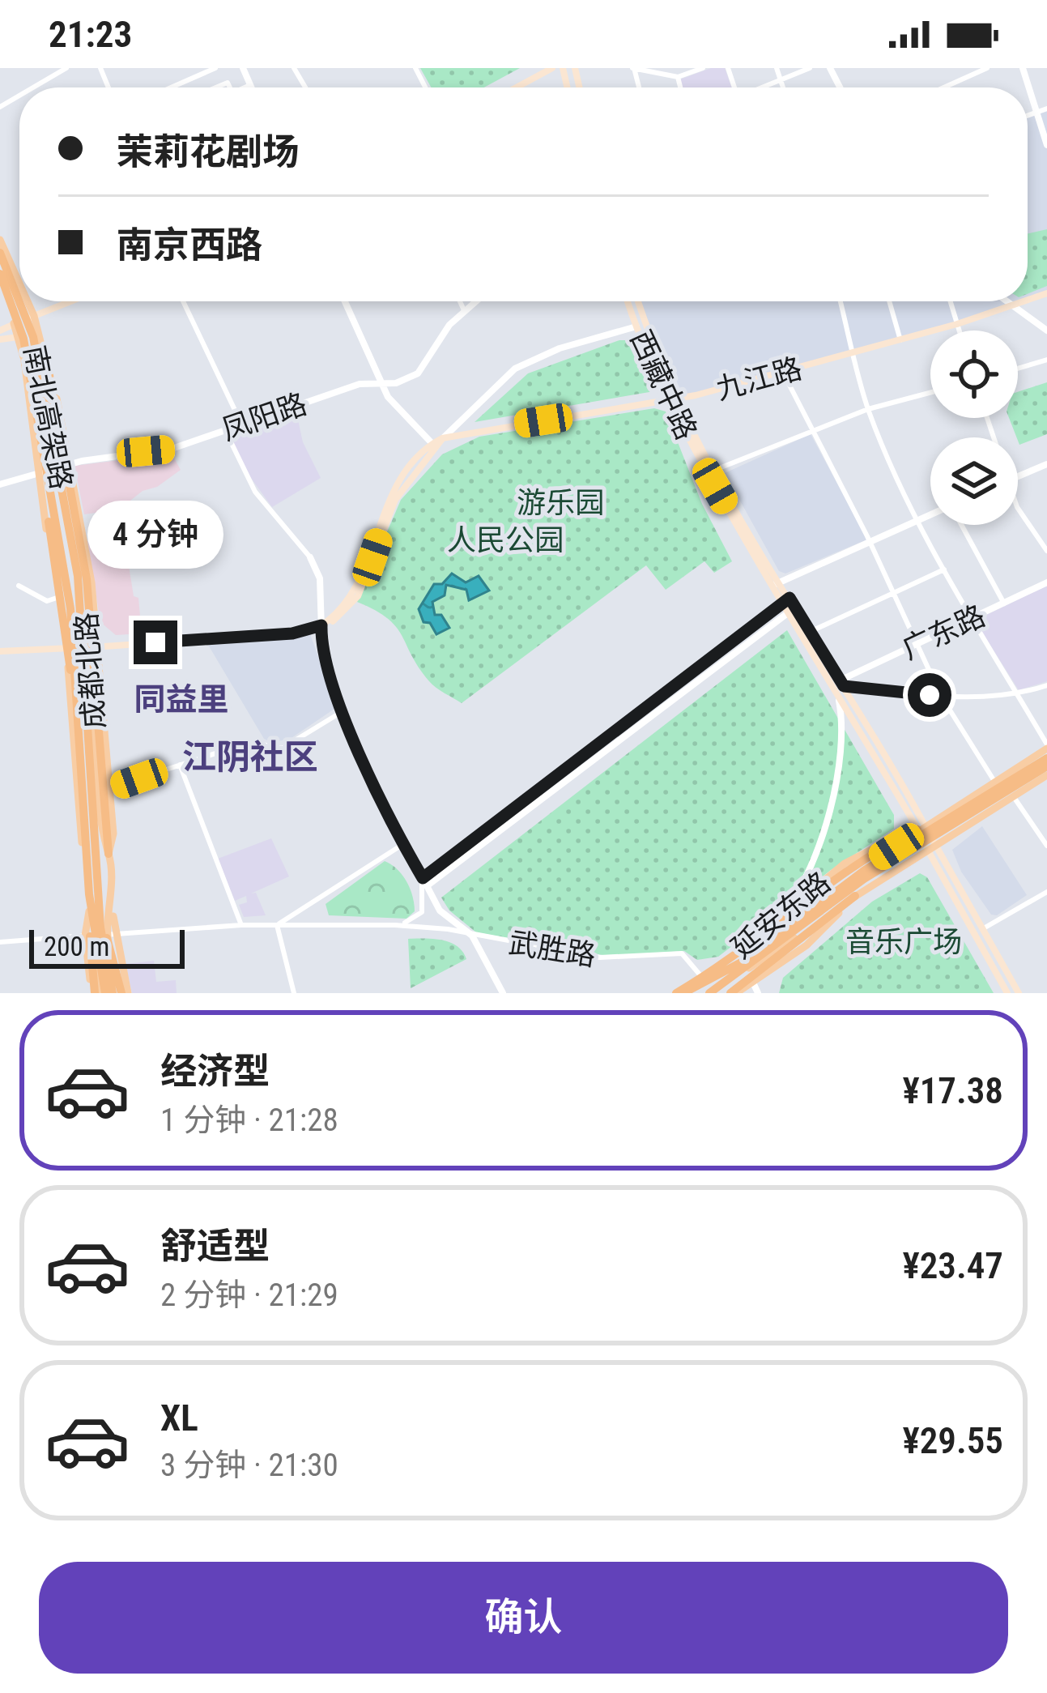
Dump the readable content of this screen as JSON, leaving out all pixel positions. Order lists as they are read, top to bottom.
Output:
{
  "streets": {
    "highway": ["南北高架路"],
    "main road": [
      "九江路",
      "西藏中路",
      "成都北路",
      "延安东路"
    ],
    "street": ["凤阳路", "广东路", "武胜路"]
  },
  "crossings": [
    ["九江路", "西藏中路"],
    ["西藏中路", "广东路"],
    ["西藏中路", "延安东路"],
    ["凤阳路", "成都北路"],
    ["南北高架路", "成都北路"],
    ["成都北路", "武胜路"],
    ["延安东路", "武胜路"]
  ],
  "districts": ["同益里", "江阴社区"],
  "parks": ["游乐园", "人民公园", "音乐广场"],
  "scale_bar": "200 m",
  "page": {
    "status": "21:23",
    "banner": ["茉莉花剧场", "南京西路"],
    "bubble": "4 分钟",
    "scale": "200 m",
    "list": [
      {
        "name": "经济型",
        "note": "1 分钟 · 21:28",
        "value": "¥17.38"
      },
      {
        "name": "舒适型",
        "note": "2 分钟 · 21:29",
        "value": "¥23.47"
      },
      {
        "name": "XL",
        "note": "3 分钟 · 21:30",
        "value": "¥29.55"
      }
    ],
    "buttons": "确认"
  }
}
